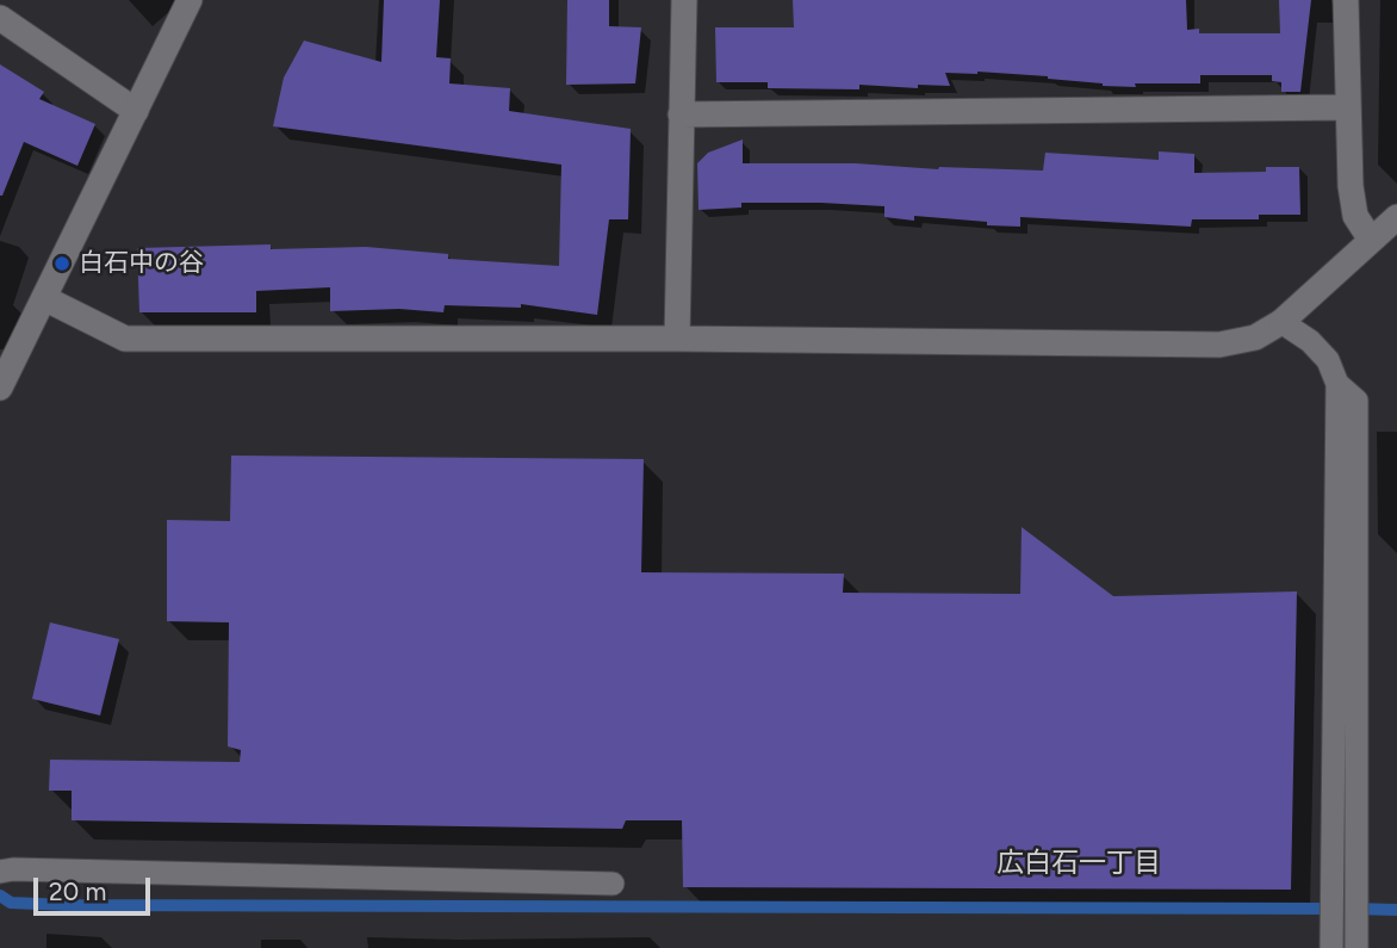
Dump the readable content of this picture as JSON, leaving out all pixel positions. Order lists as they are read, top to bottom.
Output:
{
  "districts": ["広白石一丁目"],
  "places": ["白石中の谷"],
  "scale_bar": "20 m"
}
